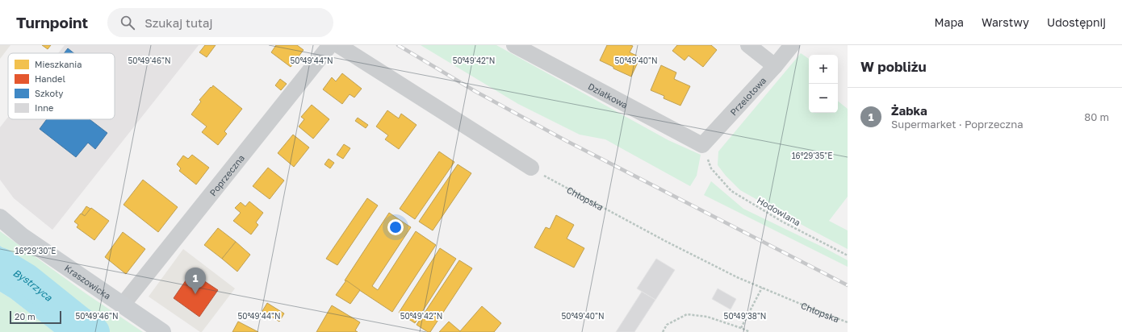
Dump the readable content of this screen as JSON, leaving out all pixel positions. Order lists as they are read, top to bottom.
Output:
{
  "streets": {
    "street": [
      "Działkowa",
      "Przelotowa",
      "Poprzeczna",
      "Kraszowicka"
    ],
    "path": ["Chłopska", "Hodowlana"]
  },
  "crossings": [
    ["Działkowa", "Przelotowa"],
    ["Poprzeczna", "Kraszowicka"]
  ],
  "water": ["Bystrzyca"],
  "legend": [
    "Mieszkania",
    "Handel",
    "Szkoły",
    "Inne"
  ],
  "scale_bar": "20 m",
  "page": {
    "header": "Turnpoint",
    "search": "Szukaj tutaj",
    "nav": ["Mapa", "Warstwy", "Udostępnij"],
    "heading": "W pobliżu",
    "map_buttons": ["+", "−"],
    "list": [
      {
        "mark": "1",
        "name": "Żabka",
        "note": "Supermarket · Poprzeczna",
        "value": "80 m"
      }
    ],
    "pins": "1",
    "scale": "20 m"
  },
  "coordinates": [
    "50°49'46\"N",
    "50°49'44\"N",
    "50°49'42\"N",
    "50°49'40\"N",
    "16°29'35\"E",
    "16°29'30\"E",
    "50°49'38\"N"
  ]
}
